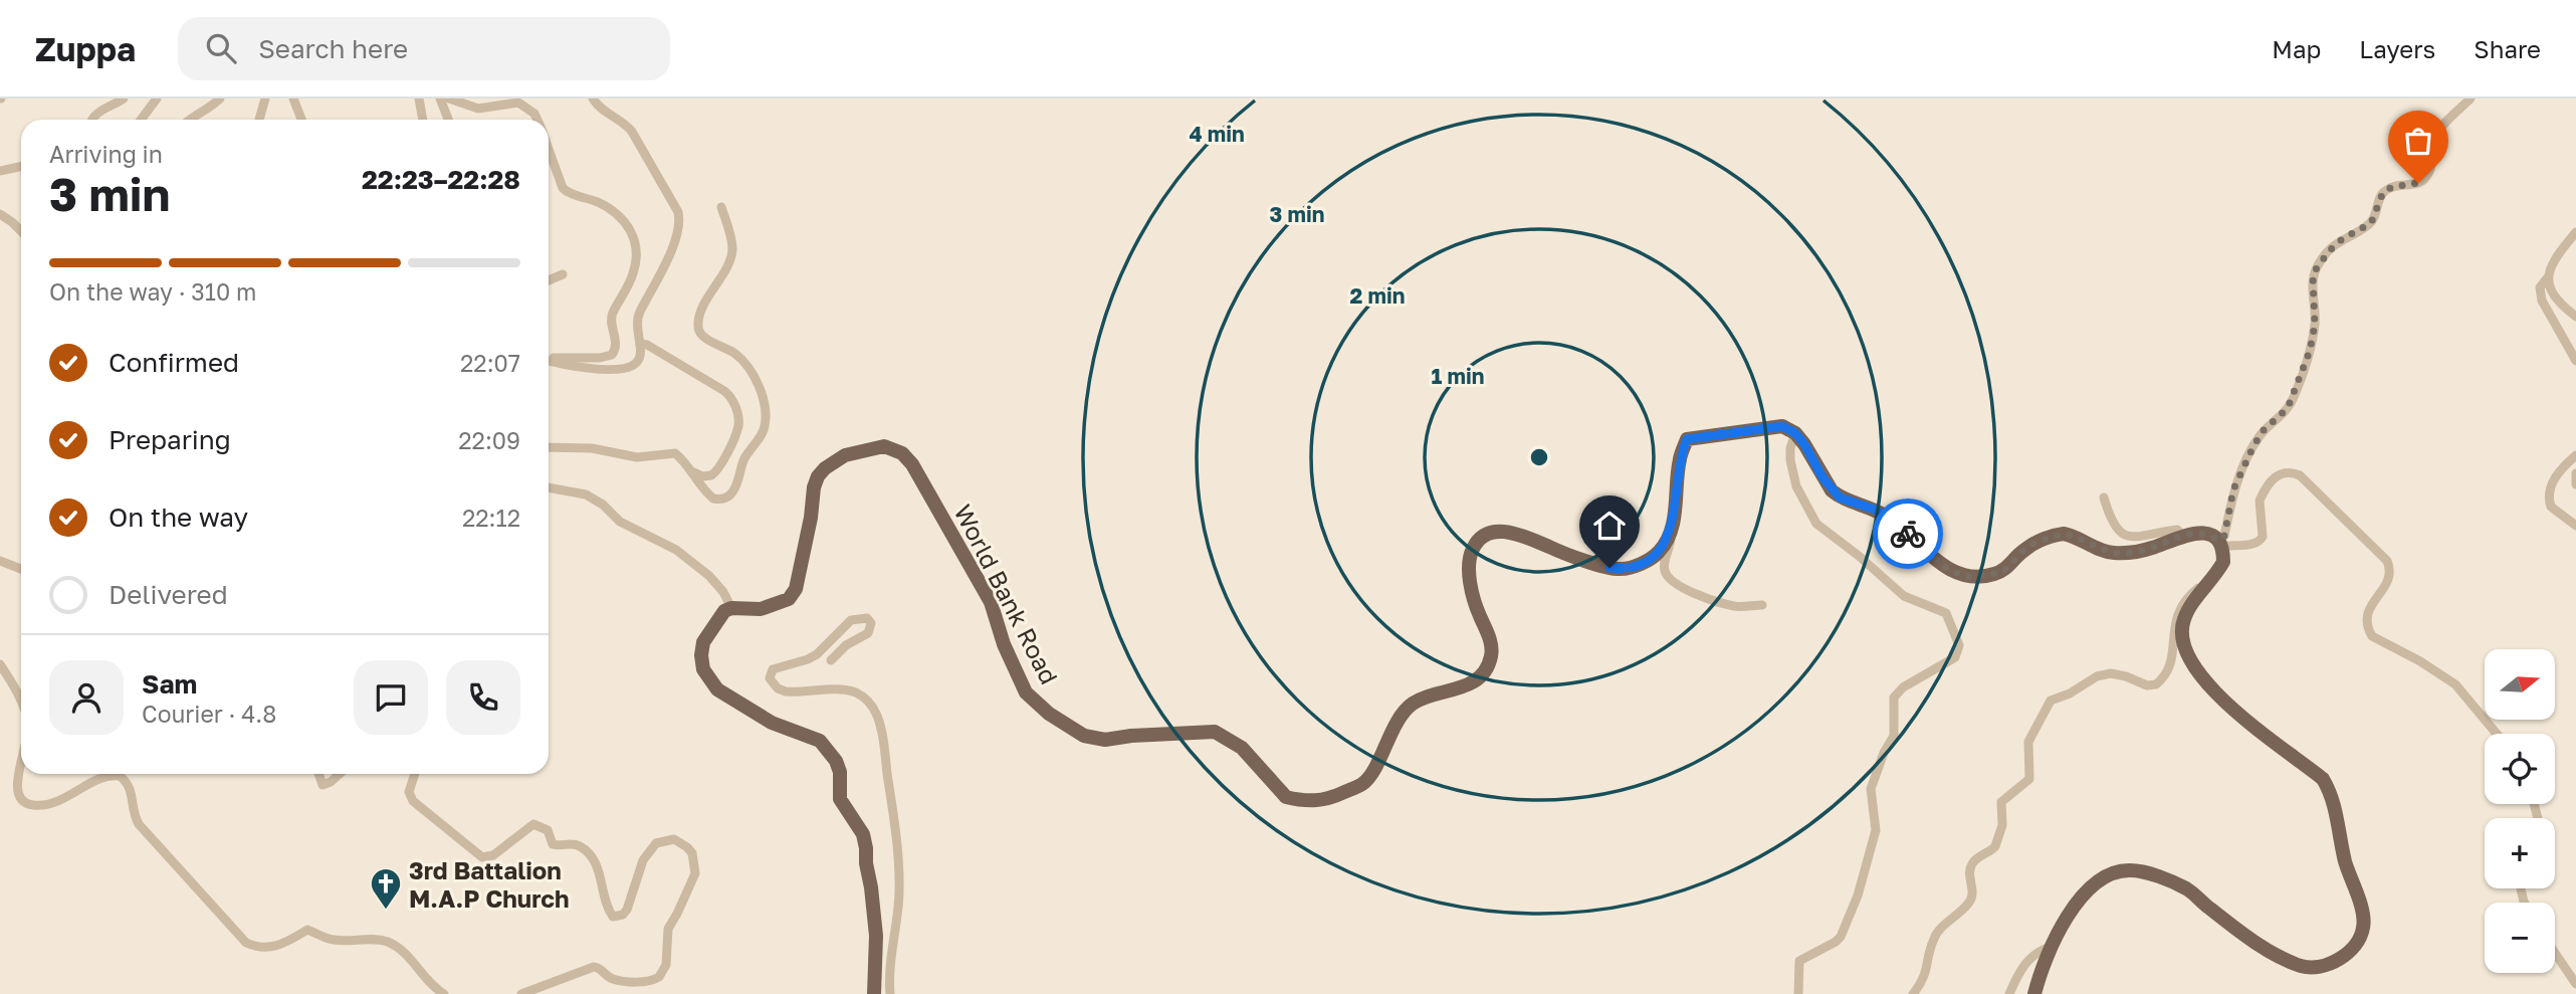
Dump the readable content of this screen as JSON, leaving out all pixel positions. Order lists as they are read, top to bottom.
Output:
{
  "streets": {
    "main road": ["World Bank Road"]
  },
  "places": {
    "church": ["3rd Battalion M.A.P Church"]
  },
  "north": "right",
  "page": {
    "header": "Zuppa",
    "search": "Search here",
    "nav": ["Map", "Layers", "Share"],
    "heading": ["3 min", "Arriving in", "22:23–22:28"],
    "panel": ["Sam", "Courier · 4.8"],
    "bar": "On the way · 310 m",
    "list": [
      ["Confirmed", "22:07"],
      ["Preparing", "22:09"],
      ["On the way", "22:12"],
      "Delivered"
    ],
    "map_buttons": ["+", "−"]
  },
  "rings": [
    "4 min",
    "3 min",
    "2 min",
    "1 min"
  ]
}
